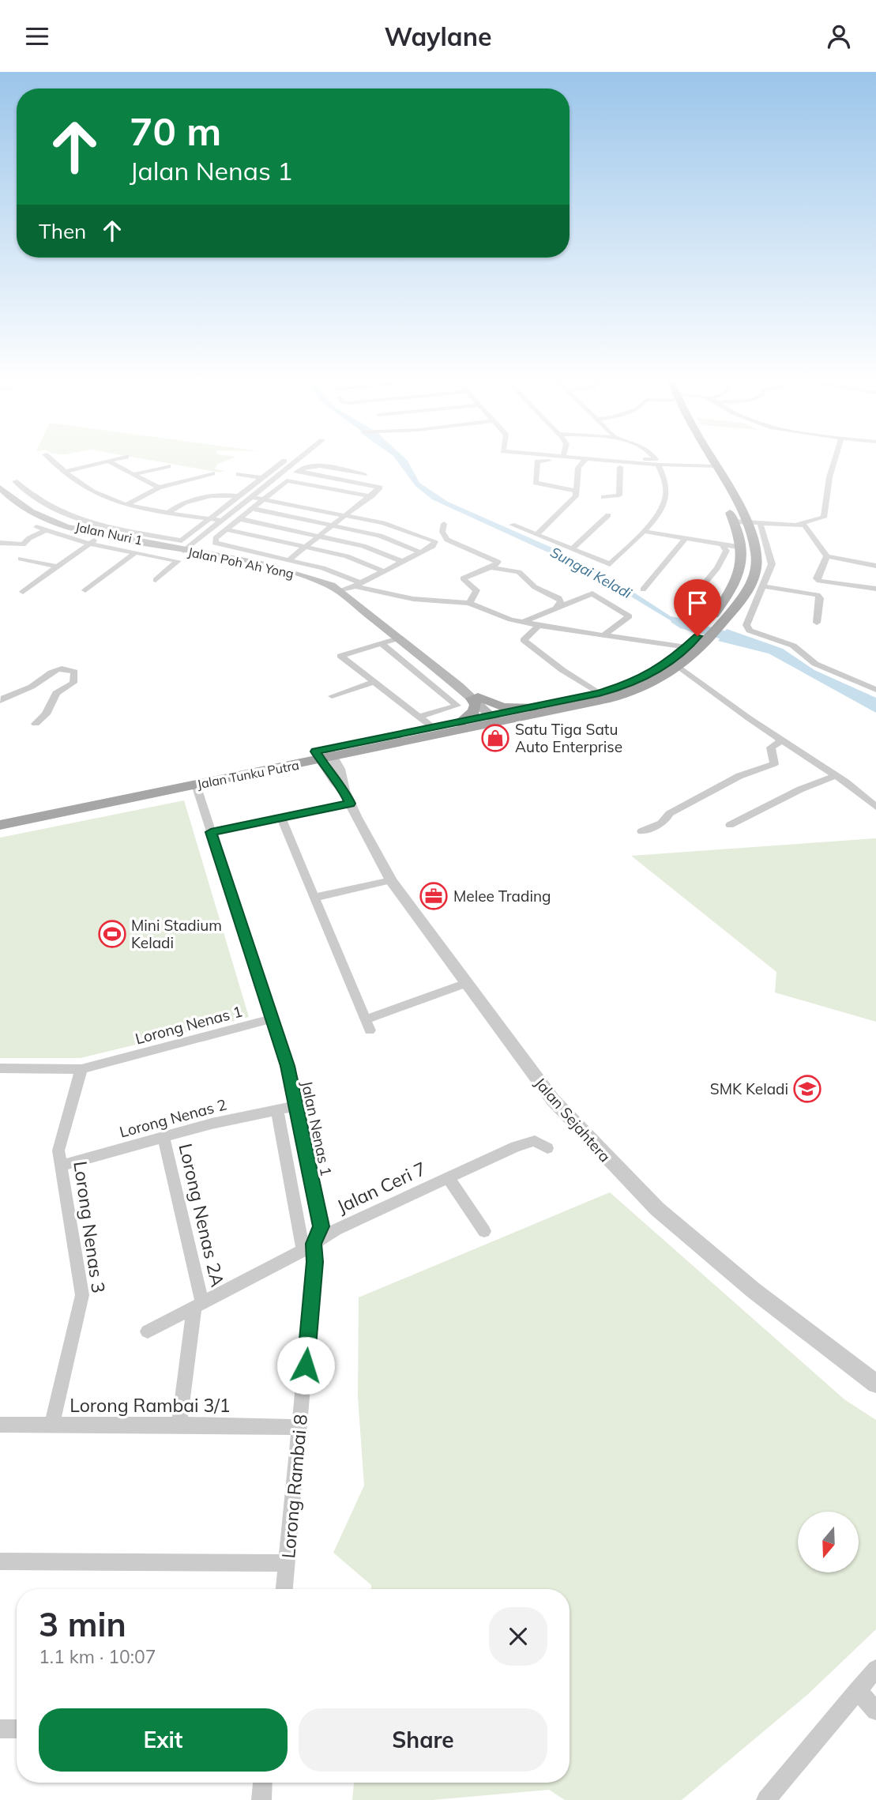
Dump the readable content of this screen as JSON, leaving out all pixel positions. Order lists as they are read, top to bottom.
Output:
{
  "streets": {
    "main road": ["Jalan Poh Ah Yong", "Jalan Tunku Putra"],
    "street": [
      "Jalan Nuri 1",
      "Lorong Nenas 1",
      "Lorong Nenas 2",
      "Jalan Sejahtera",
      "Jalan Nenas 1",
      "Jalan Ceri 7",
      "Lorong Nenas 2A",
      "Lorong Nenas 3",
      "Lorong Rambai 3/1",
      "Lorong Rambai 8"
    ]
  },
  "crossings": [
    ["Jalan Poh Ah Yong", "Jalan Tunku Putra"],
    ["Jalan Tunku Putra", "Jalan Sejahtera"],
    ["Lorong Nenas 1", "Jalan Nenas 1"],
    ["Lorong Nenas 1", "Lorong Nenas 3"],
    ["Lorong Nenas 2", "Jalan Nenas 1"],
    ["Lorong Nenas 2", "Lorong Nenas 2A"],
    ["Lorong Nenas 2", "Lorong Nenas 3"],
    ["Jalan Nenas 1", "Jalan Ceri 7"],
    ["Jalan Nenas 1", "Lorong Rambai 8"],
    ["Jalan Ceri 7", "Lorong Nenas 2A"],
    ["Jalan Ceri 7", "Lorong Rambai 8"],
    ["Lorong Nenas 3", "Lorong Rambai 3/1"],
    ["Lorong Rambai 3/1", "Lorong Rambai 8"]
  ],
  "water": ["Sungai Keladi"],
  "places": {
    "shop": ["Satu Tiga Satu Auto Enterprise"],
    "office": ["Melee Trading"],
    "sports": ["Mini Stadium Keladi"],
    "school or university": ["SMK Keladi"]
  },
  "north": "bottom",
  "page": {
    "header": "Waylane",
    "turn": ["70 m", "Jalan Nenas 1"],
    "then": "Then",
    "heading": ["3 min", "1.1 km · 10:07"],
    "buttons": ["Exit", "Share"]
  }
}
